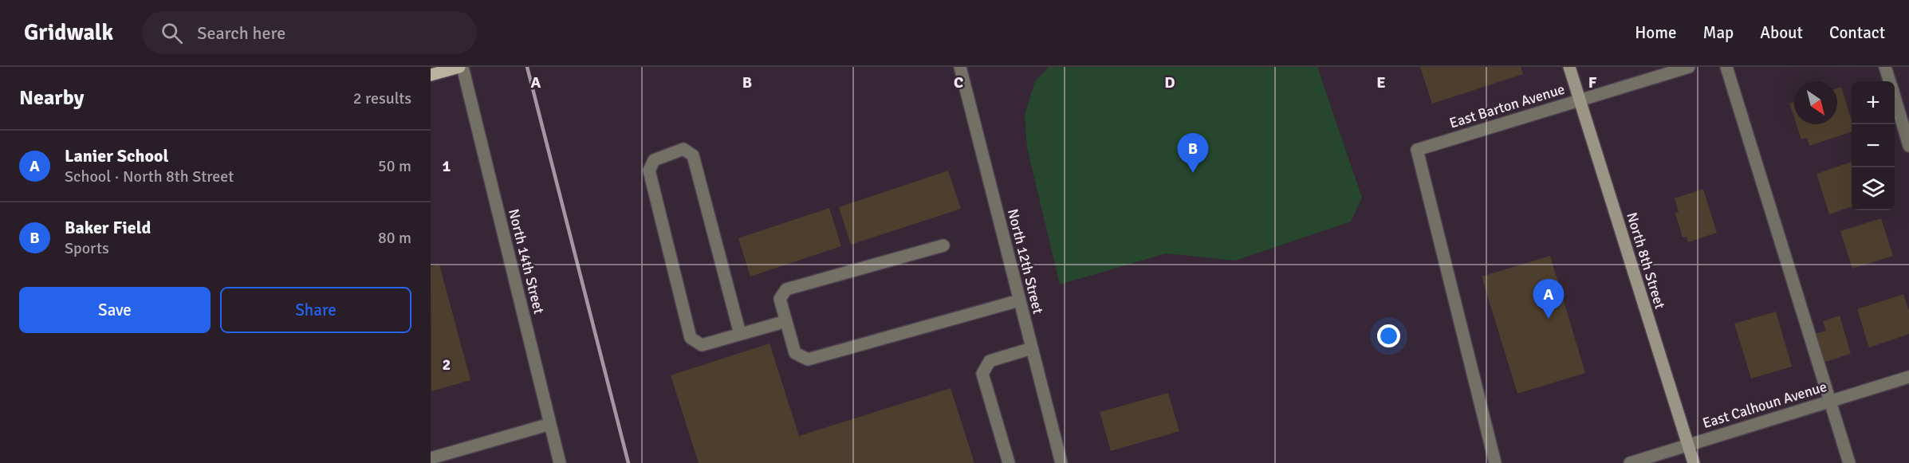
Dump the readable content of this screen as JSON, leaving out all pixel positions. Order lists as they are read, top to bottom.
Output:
{
  "streets": {
    "street": [
      "East Barton Avenue",
      "North 8th Street",
      "North 14th Street",
      "North 12th Street",
      "East Calhoun Avenue"
    ]
  },
  "crossings": [
    ["East Barton Avenue", "North 8th Street"],
    ["North 8th Street", "East Calhoun Avenue"]
  ],
  "north": "bottom right",
  "page": {
    "header": "Gridwalk",
    "search": "Search here",
    "nav": [
      "Home",
      "Map",
      "About",
      "Contact"
    ],
    "heading": ["Nearby", "2 results"],
    "map_buttons": ["+", "−"],
    "list": [
      {
        "mark": "A",
        "name": "Lanier School",
        "note": "School · North 8th Street",
        "value": "50 m"
      },
      {
        "mark": "B",
        "name": "Baker Field",
        "note": "Sports",
        "value": "80 m"
      }
    ],
    "pins": ["B", "A"],
    "buttons": ["Save", "Share"]
  },
  "grid": {
    "columns": [
      "A",
      "B",
      "C",
      "D",
      "E",
      "F"
    ],
    "rows": ["1", "2"]
  }
}
